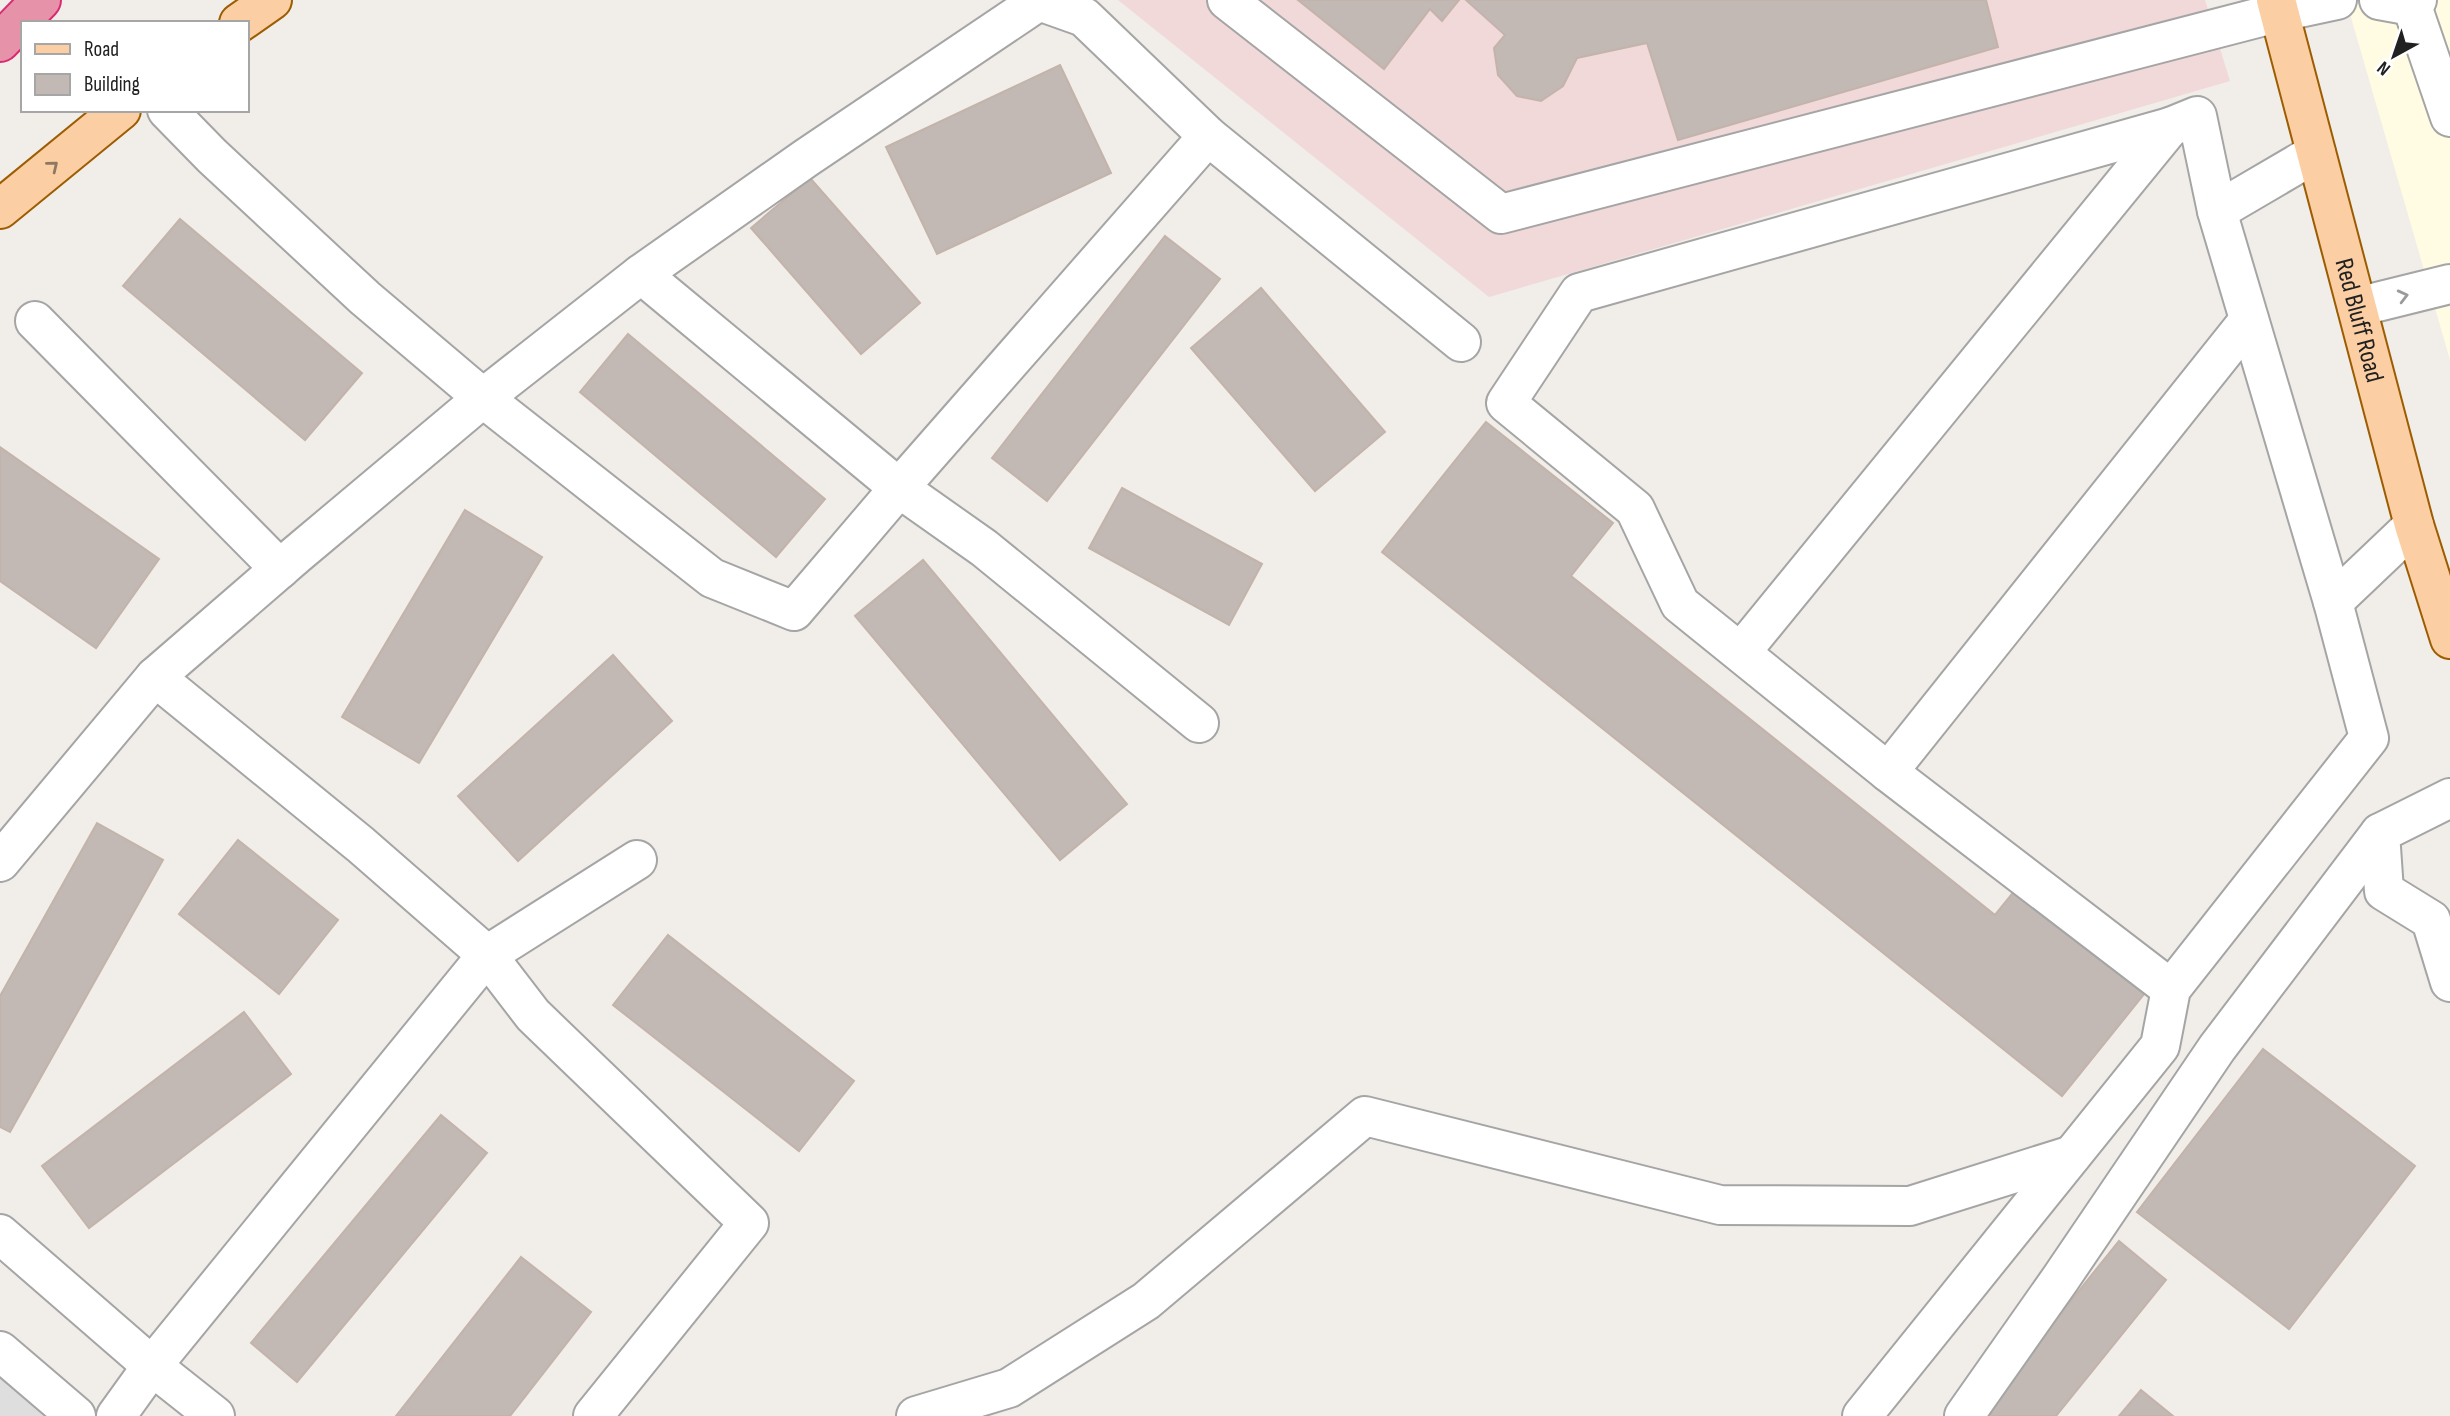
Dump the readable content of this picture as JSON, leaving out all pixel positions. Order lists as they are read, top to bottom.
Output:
{
  "streets": {
    "main road": ["Red Bluff Road"]
  },
  "legend": ["Road", "Building"],
  "north": "bottom left"
}
